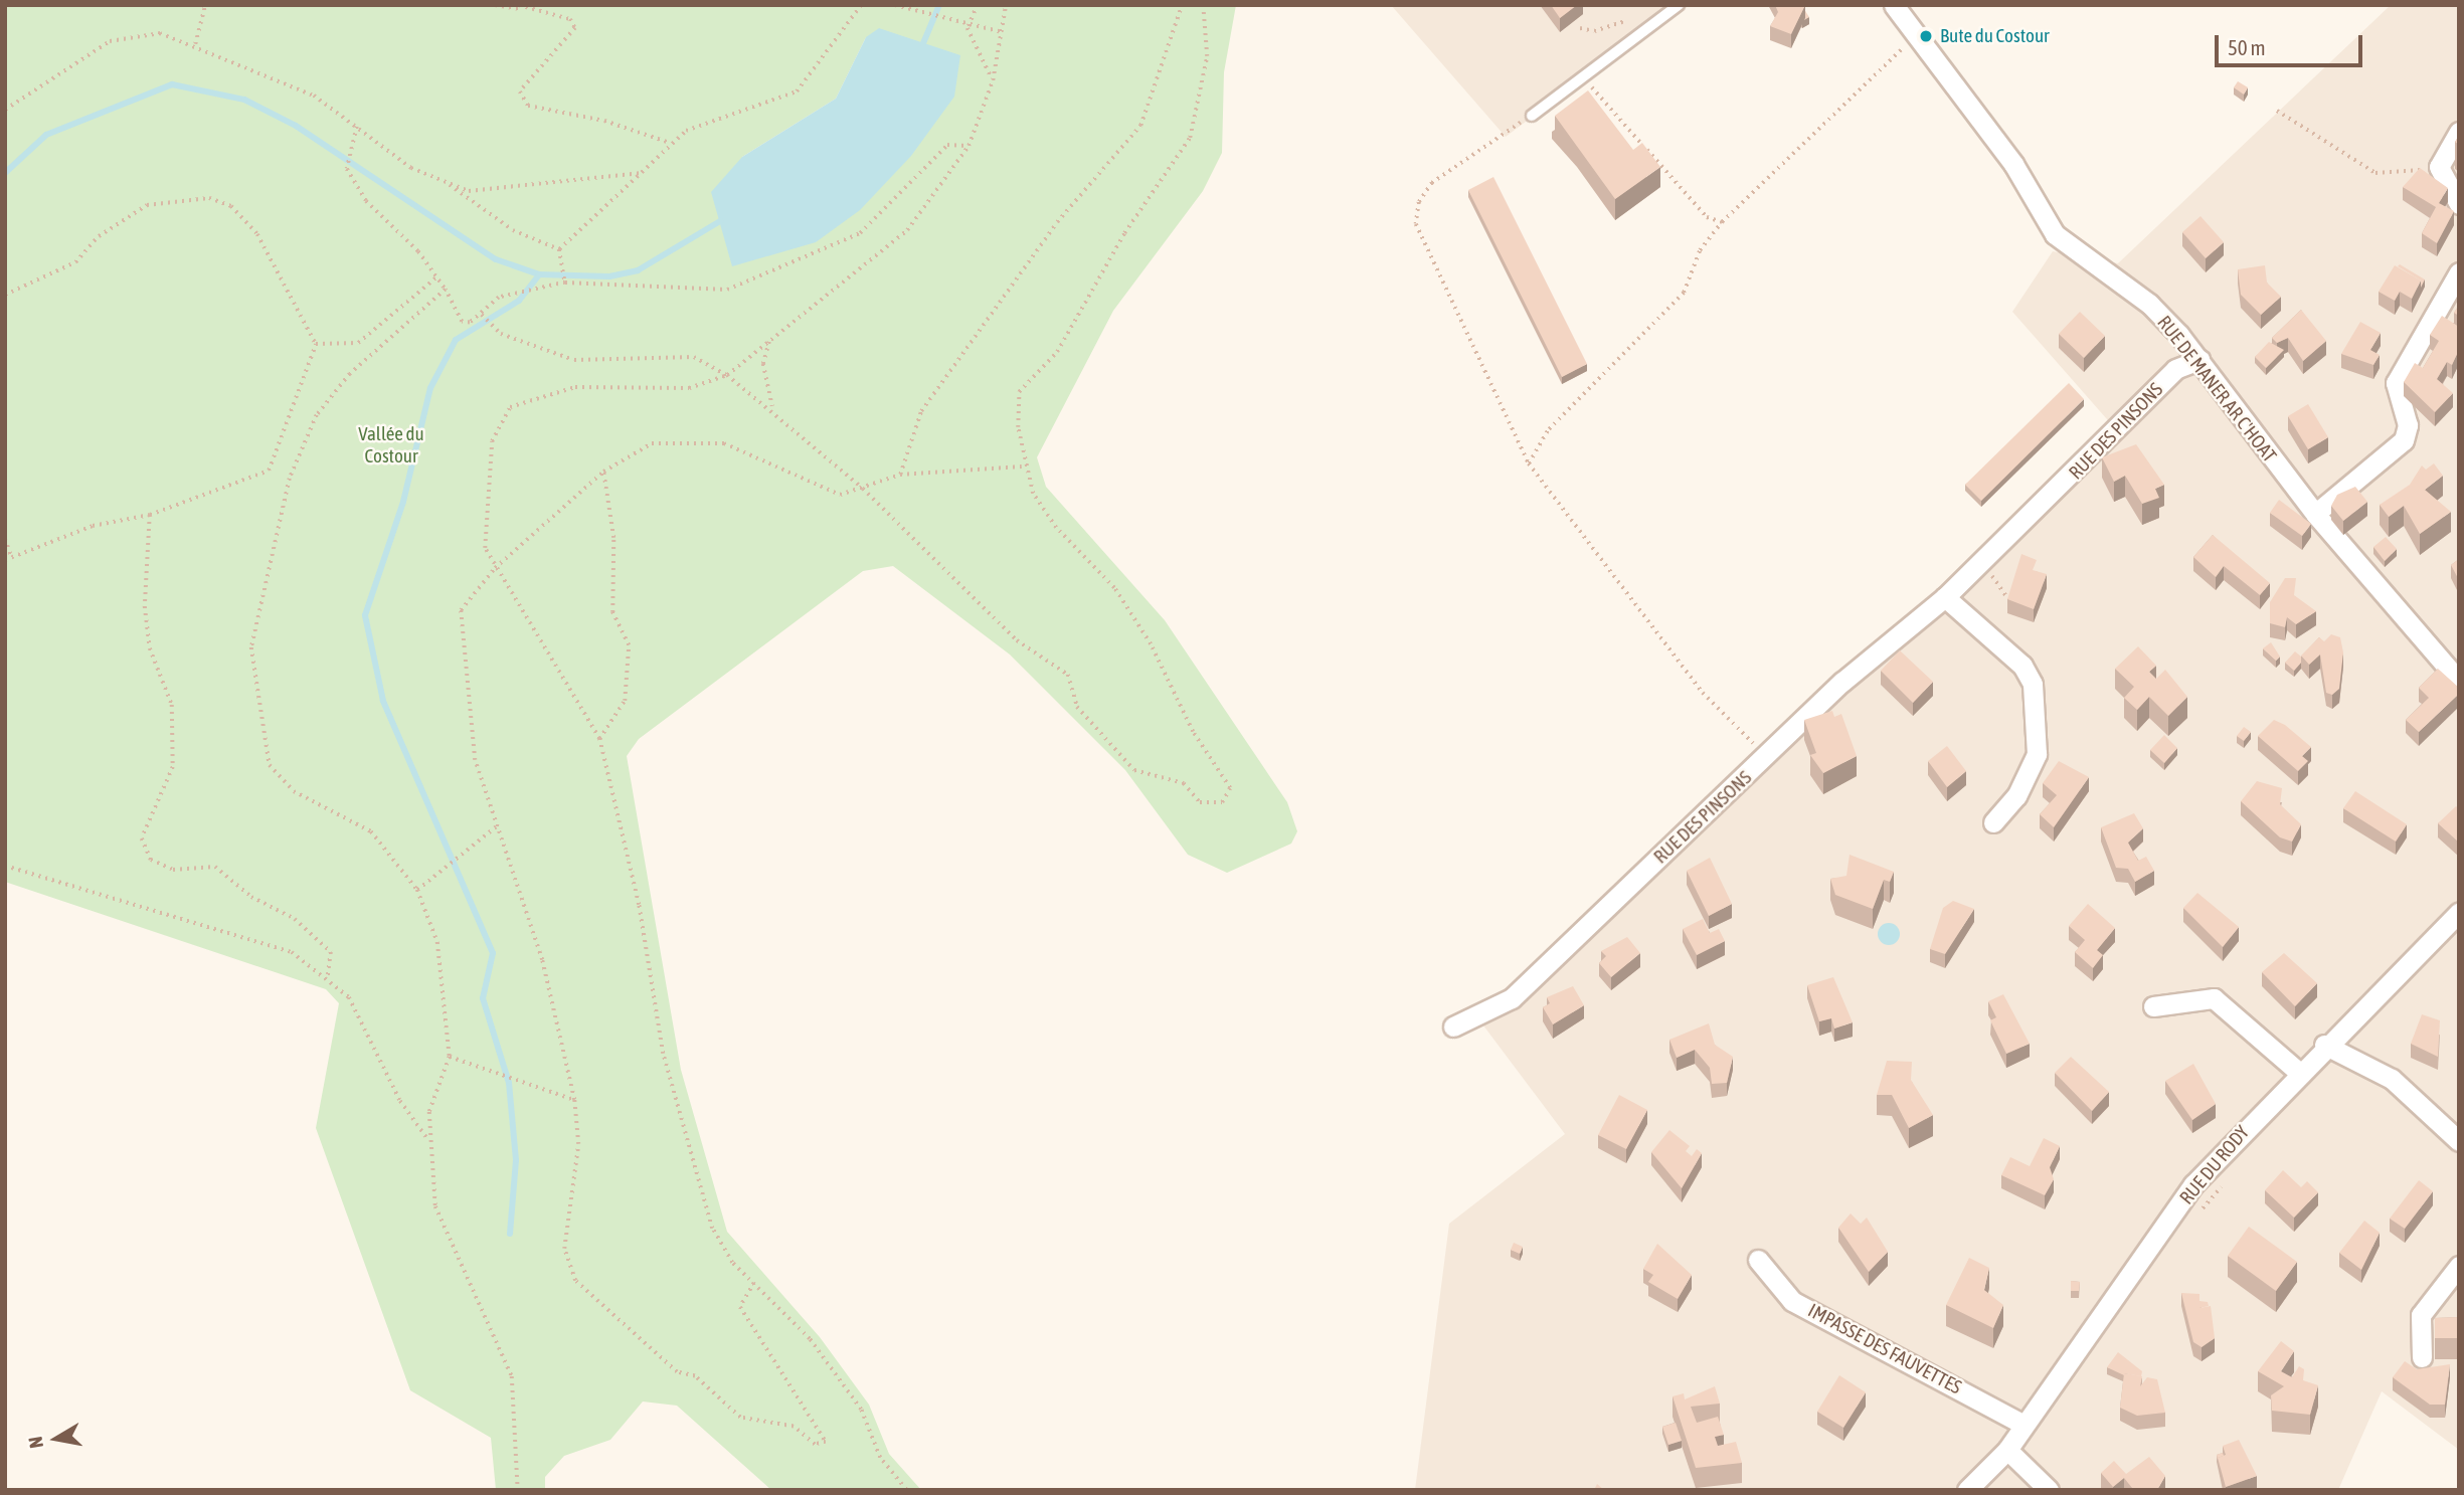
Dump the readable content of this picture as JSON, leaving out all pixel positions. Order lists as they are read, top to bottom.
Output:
{
  "streets": {
    "street": [
      "RUE DE MANER AR C'HOAT",
      "RUE DES PINSONS",
      "RUE DU RODY",
      "IMPASSE DES FAUVETTES"
    ]
  },
  "crossings": [
    ["RUE DE MANER AR C'HOAT", "RUE DES PINSONS"],
    ["RUE DU RODY", "IMPASSE DES FAUVETTES"]
  ],
  "parks": ["Vallée du Costour"],
  "places": ["Bute du Costour"],
  "scale_bar": "50 m",
  "north": "left"
}
